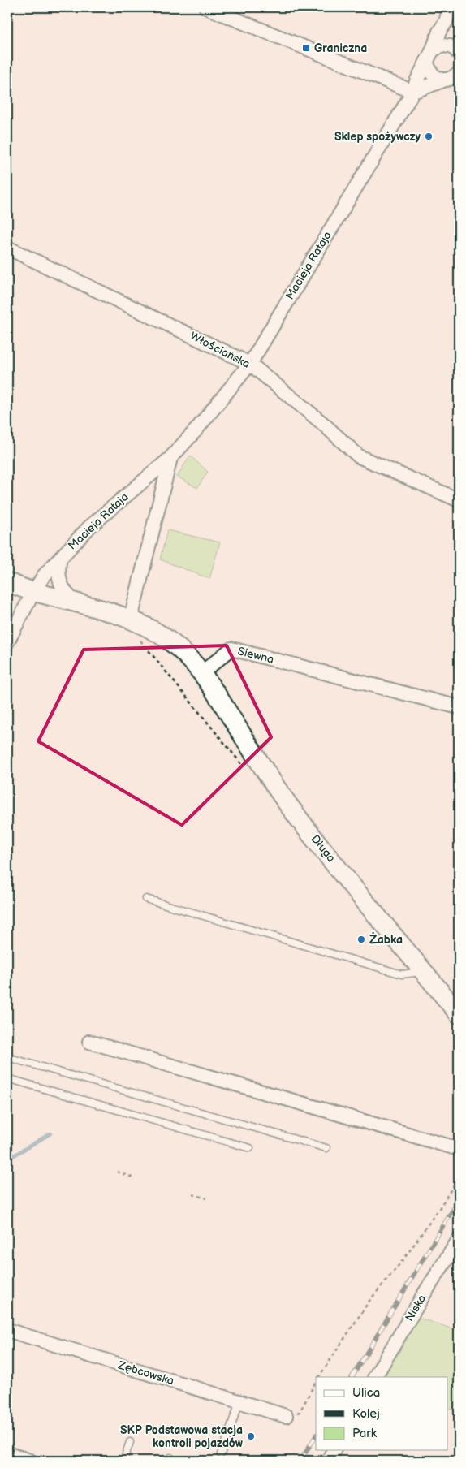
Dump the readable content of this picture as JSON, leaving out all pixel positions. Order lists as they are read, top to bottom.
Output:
{
  "streets": {
    "street": [
      "Macieja Rataja",
      "Włościańska",
      "Siewna",
      "Długa",
      "Niska",
      "Zębcowska"
    ]
  },
  "crossings": [
    ["Macieja Rataja", "Włościańska"],
    ["Siewna", "Długa"]
  ],
  "places": {
    "transit": ["Graniczna"],
    "other": ["Sklep spożywczy", "Żabka", "SKP Podstawowa stacja kontroli pojazdów"]
  },
  "legend": ["Ulica", "Kolej", "Park"]
}
